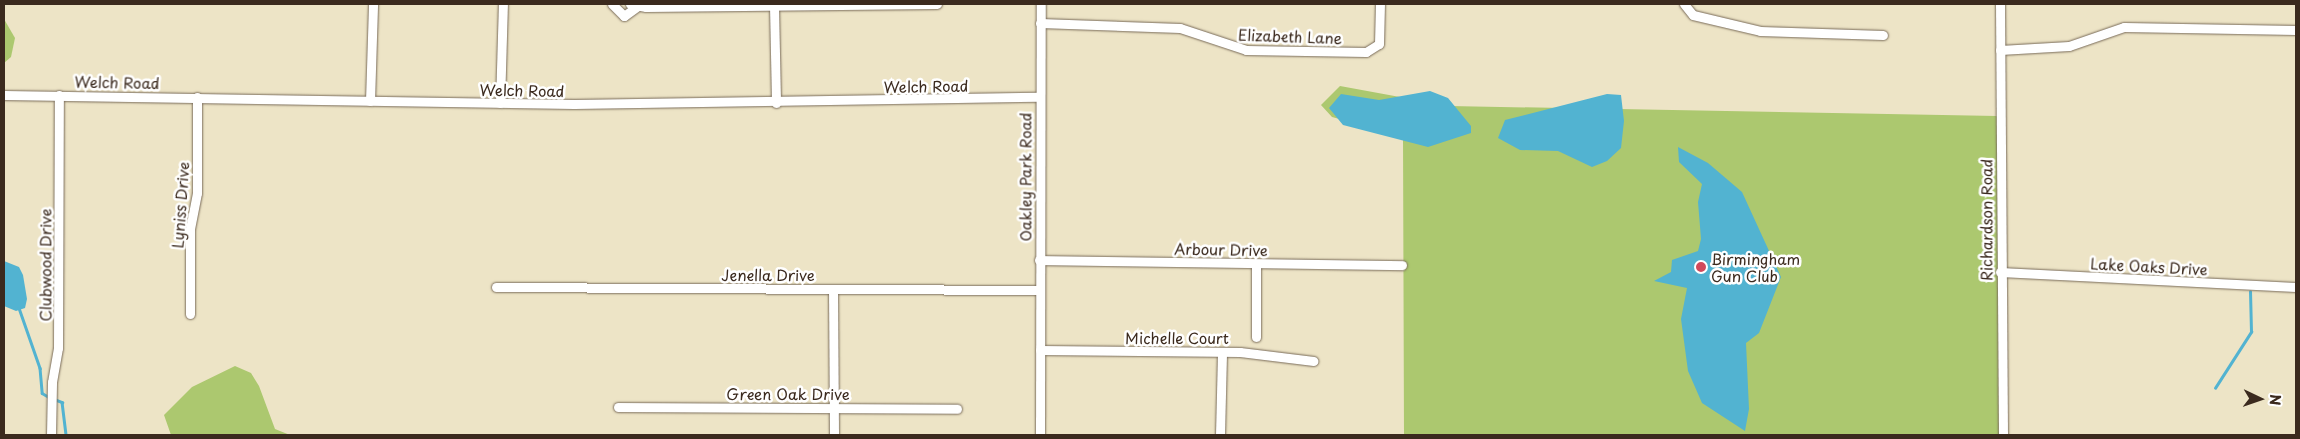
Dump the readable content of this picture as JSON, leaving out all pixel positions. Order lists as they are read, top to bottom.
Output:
{
  "streets": {
    "street": [
      "Elizabeth Lane",
      "Welch Road",
      "Oakley Park Road",
      "Lyniss Drive",
      "Richardson Road",
      "Arbour Drive",
      "Clubwood Drive",
      "Lake Oaks Drive",
      "Jenella Drive",
      "Michelle Court",
      "Green Oak Drive"
    ]
  },
  "crossings": [
    ["Elizabeth Lane", "Oakley Park Road"],
    ["Welch Road", "Oakley Park Road"],
    ["Welch Road", "Lyniss Drive"],
    ["Welch Road", "Clubwood Drive"],
    ["Oakley Park Road", "Arbour Drive"],
    ["Oakley Park Road", "Jenella Drive"],
    ["Oakley Park Road", "Michelle Court"],
    ["Richardson Road", "Lake Oaks Drive"]
  ],
  "places": ["Birmingham Gun Club"],
  "north": "right"
}
